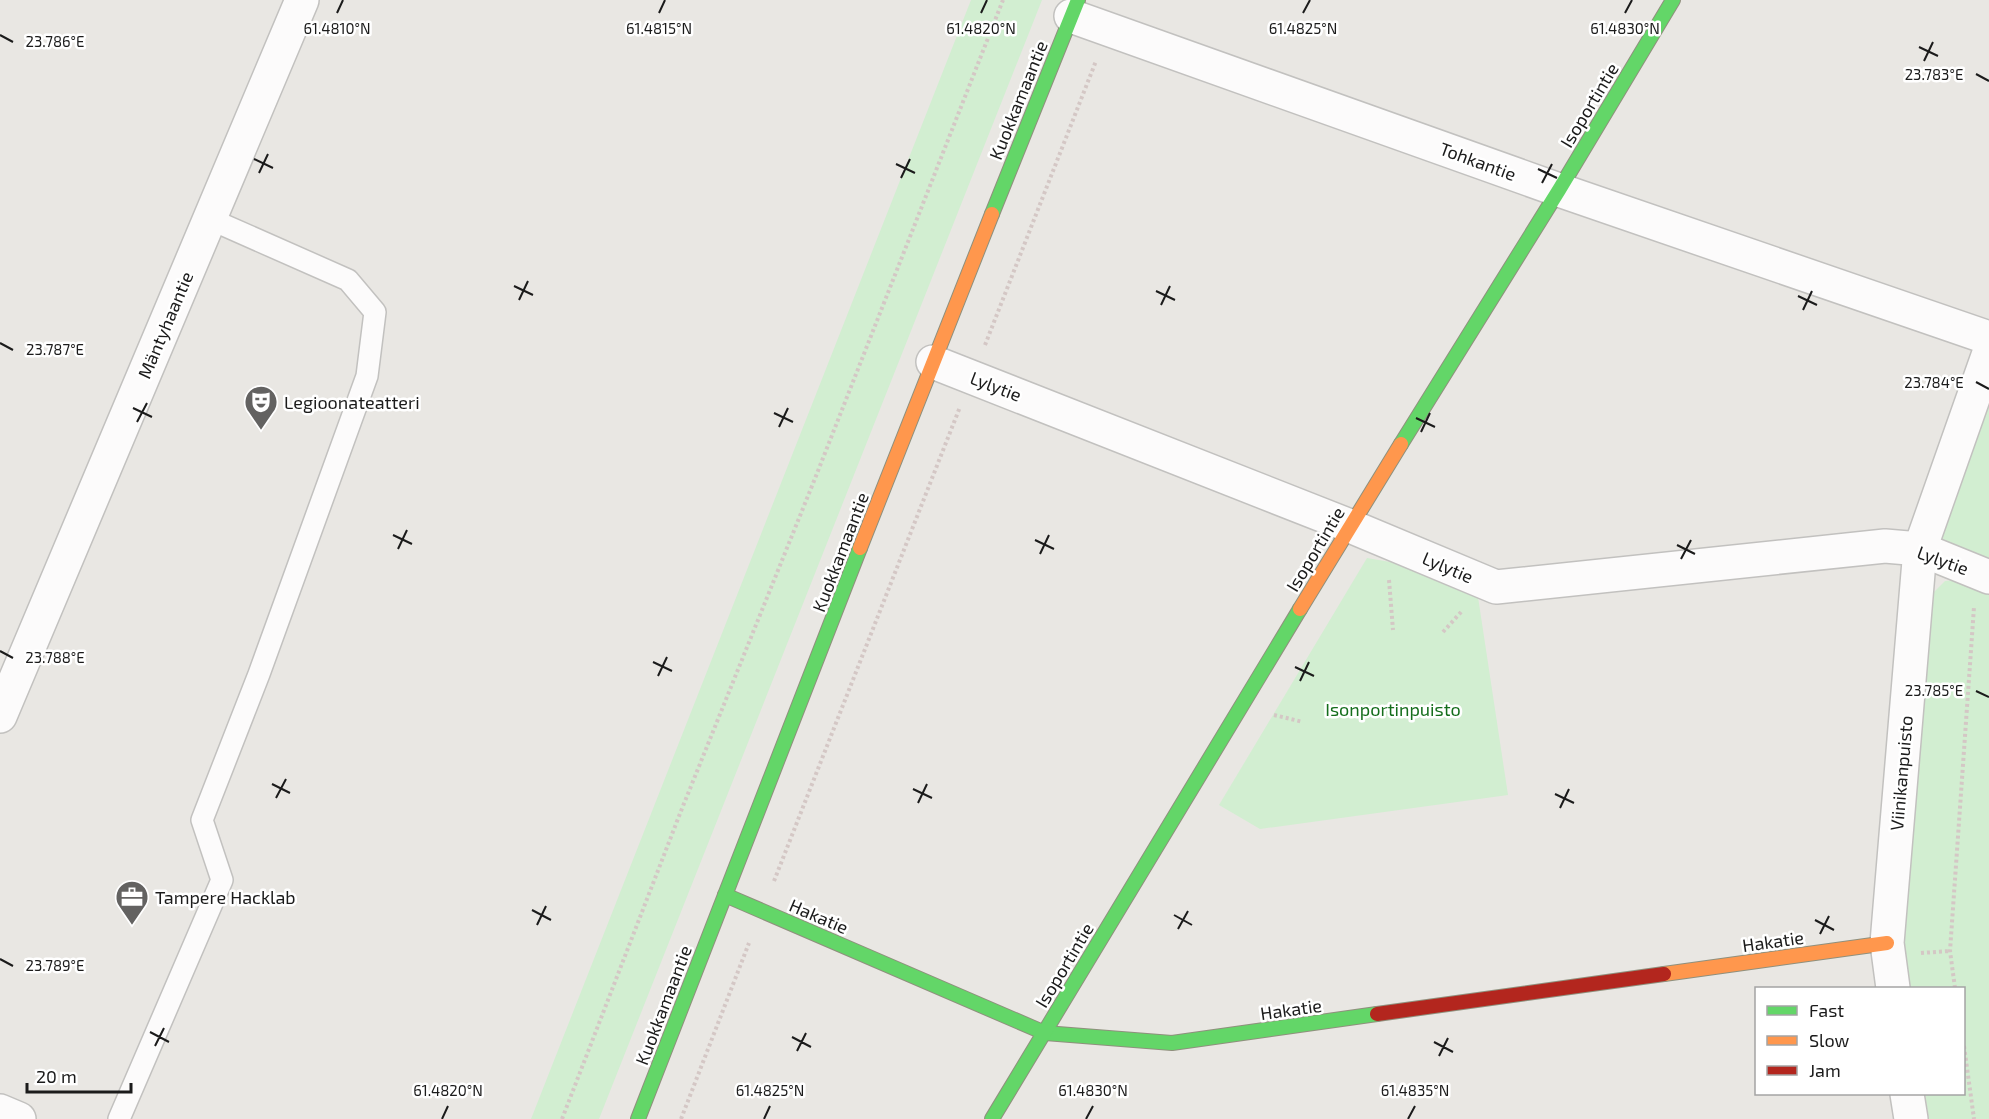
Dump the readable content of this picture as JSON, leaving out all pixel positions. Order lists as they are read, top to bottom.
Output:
{
  "streets": {
    "street": [
      "Kuokkamaantie",
      "Isoportintie",
      "Tohkantie",
      "Mäntyhaantie",
      "Lylytie",
      "Viinikanpuisto",
      "Hakatie"
    ]
  },
  "crossings": [
    ["Kuokkamaantie", "Tohkantie"],
    ["Kuokkamaantie", "Lylytie"],
    ["Kuokkamaantie", "Hakatie"],
    ["Isoportintie", "Tohkantie"],
    ["Isoportintie", "Lylytie"],
    ["Isoportintie", "Hakatie"],
    ["Lylytie", "Viinikanpuisto"],
    ["Viinikanpuisto", "Hakatie"]
  ],
  "parks": ["Isonportinpuisto"],
  "places": {
    "theatre": ["Legioonateatteri"],
    "office": ["Tampere Hacklab"]
  },
  "legend": ["Fast", "Slow", "Jam"],
  "scale_bar": "20 m",
  "coordinates": [
    "61.4810°N",
    "61.4820°N",
    "61.4825°N",
    "61.4830°N",
    "61.4815°N",
    "23.786°E",
    "23.783°E",
    "23.787°E",
    "23.784°E",
    "23.788°E",
    "23.785°E",
    "23.789°E",
    "61.4835°N"
  ]
}
